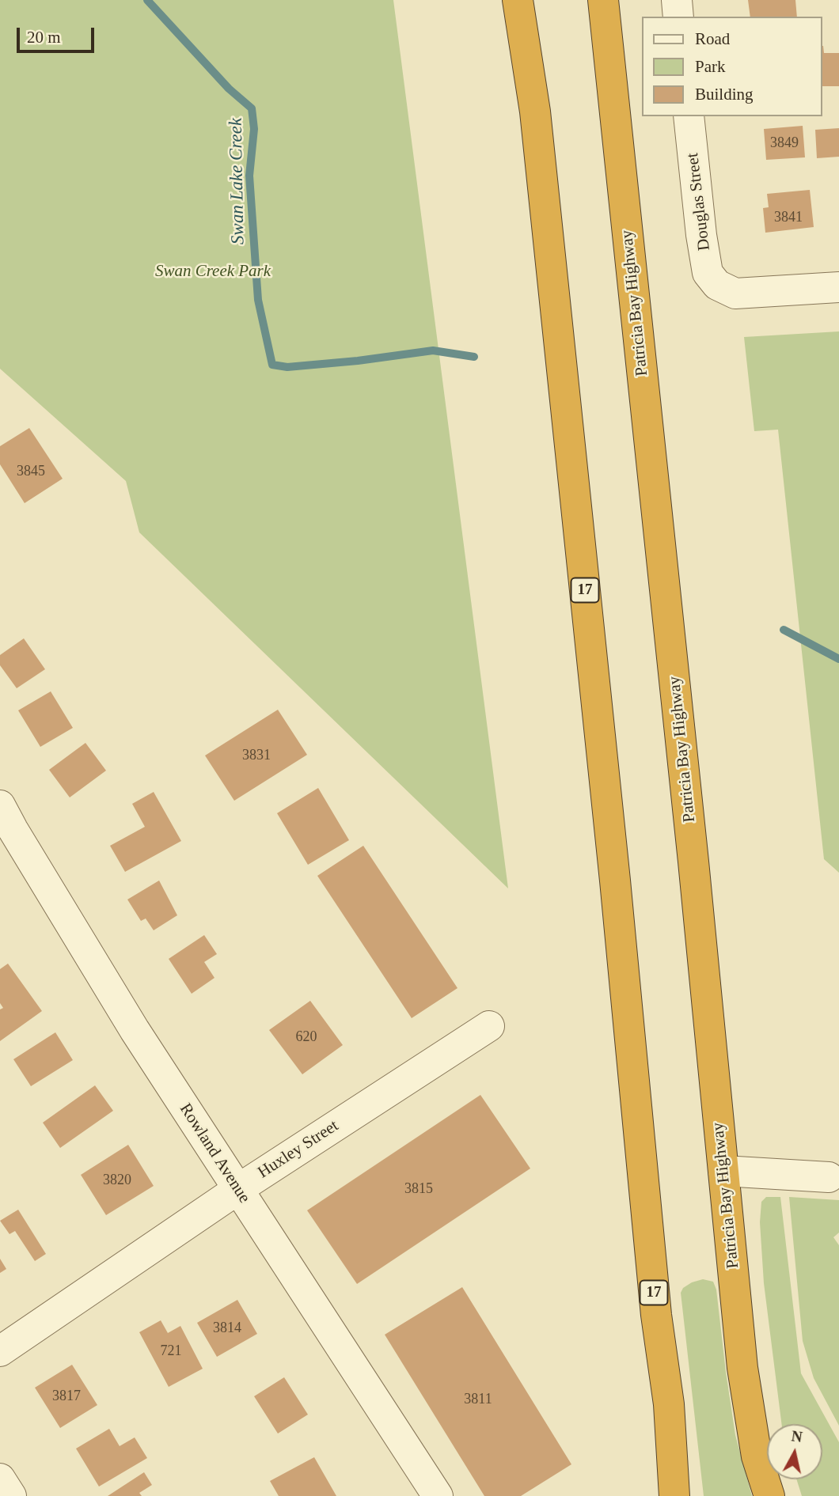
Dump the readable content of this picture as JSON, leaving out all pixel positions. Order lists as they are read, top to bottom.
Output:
{
  "streets": {
    "highway": ["Patricia Bay Highway", "17"],
    "street": ["Douglas Street", "Huxley Street", "Rowland Avenue"]
  },
  "crossings": [
    ["Huxley Street", "Rowland Avenue"]
  ],
  "water": ["Swan Lake Creek"],
  "parks": ["Swan Creek Park"],
  "house_numbers": [
    "3849",
    "3841",
    "3845",
    "3831",
    "620",
    "3820",
    "3815",
    "3814",
    "721",
    "3817",
    "3811"
  ],
  "legend": ["Road", "Park", "Building"],
  "scale_bar": "20 m",
  "north": "top"
}
